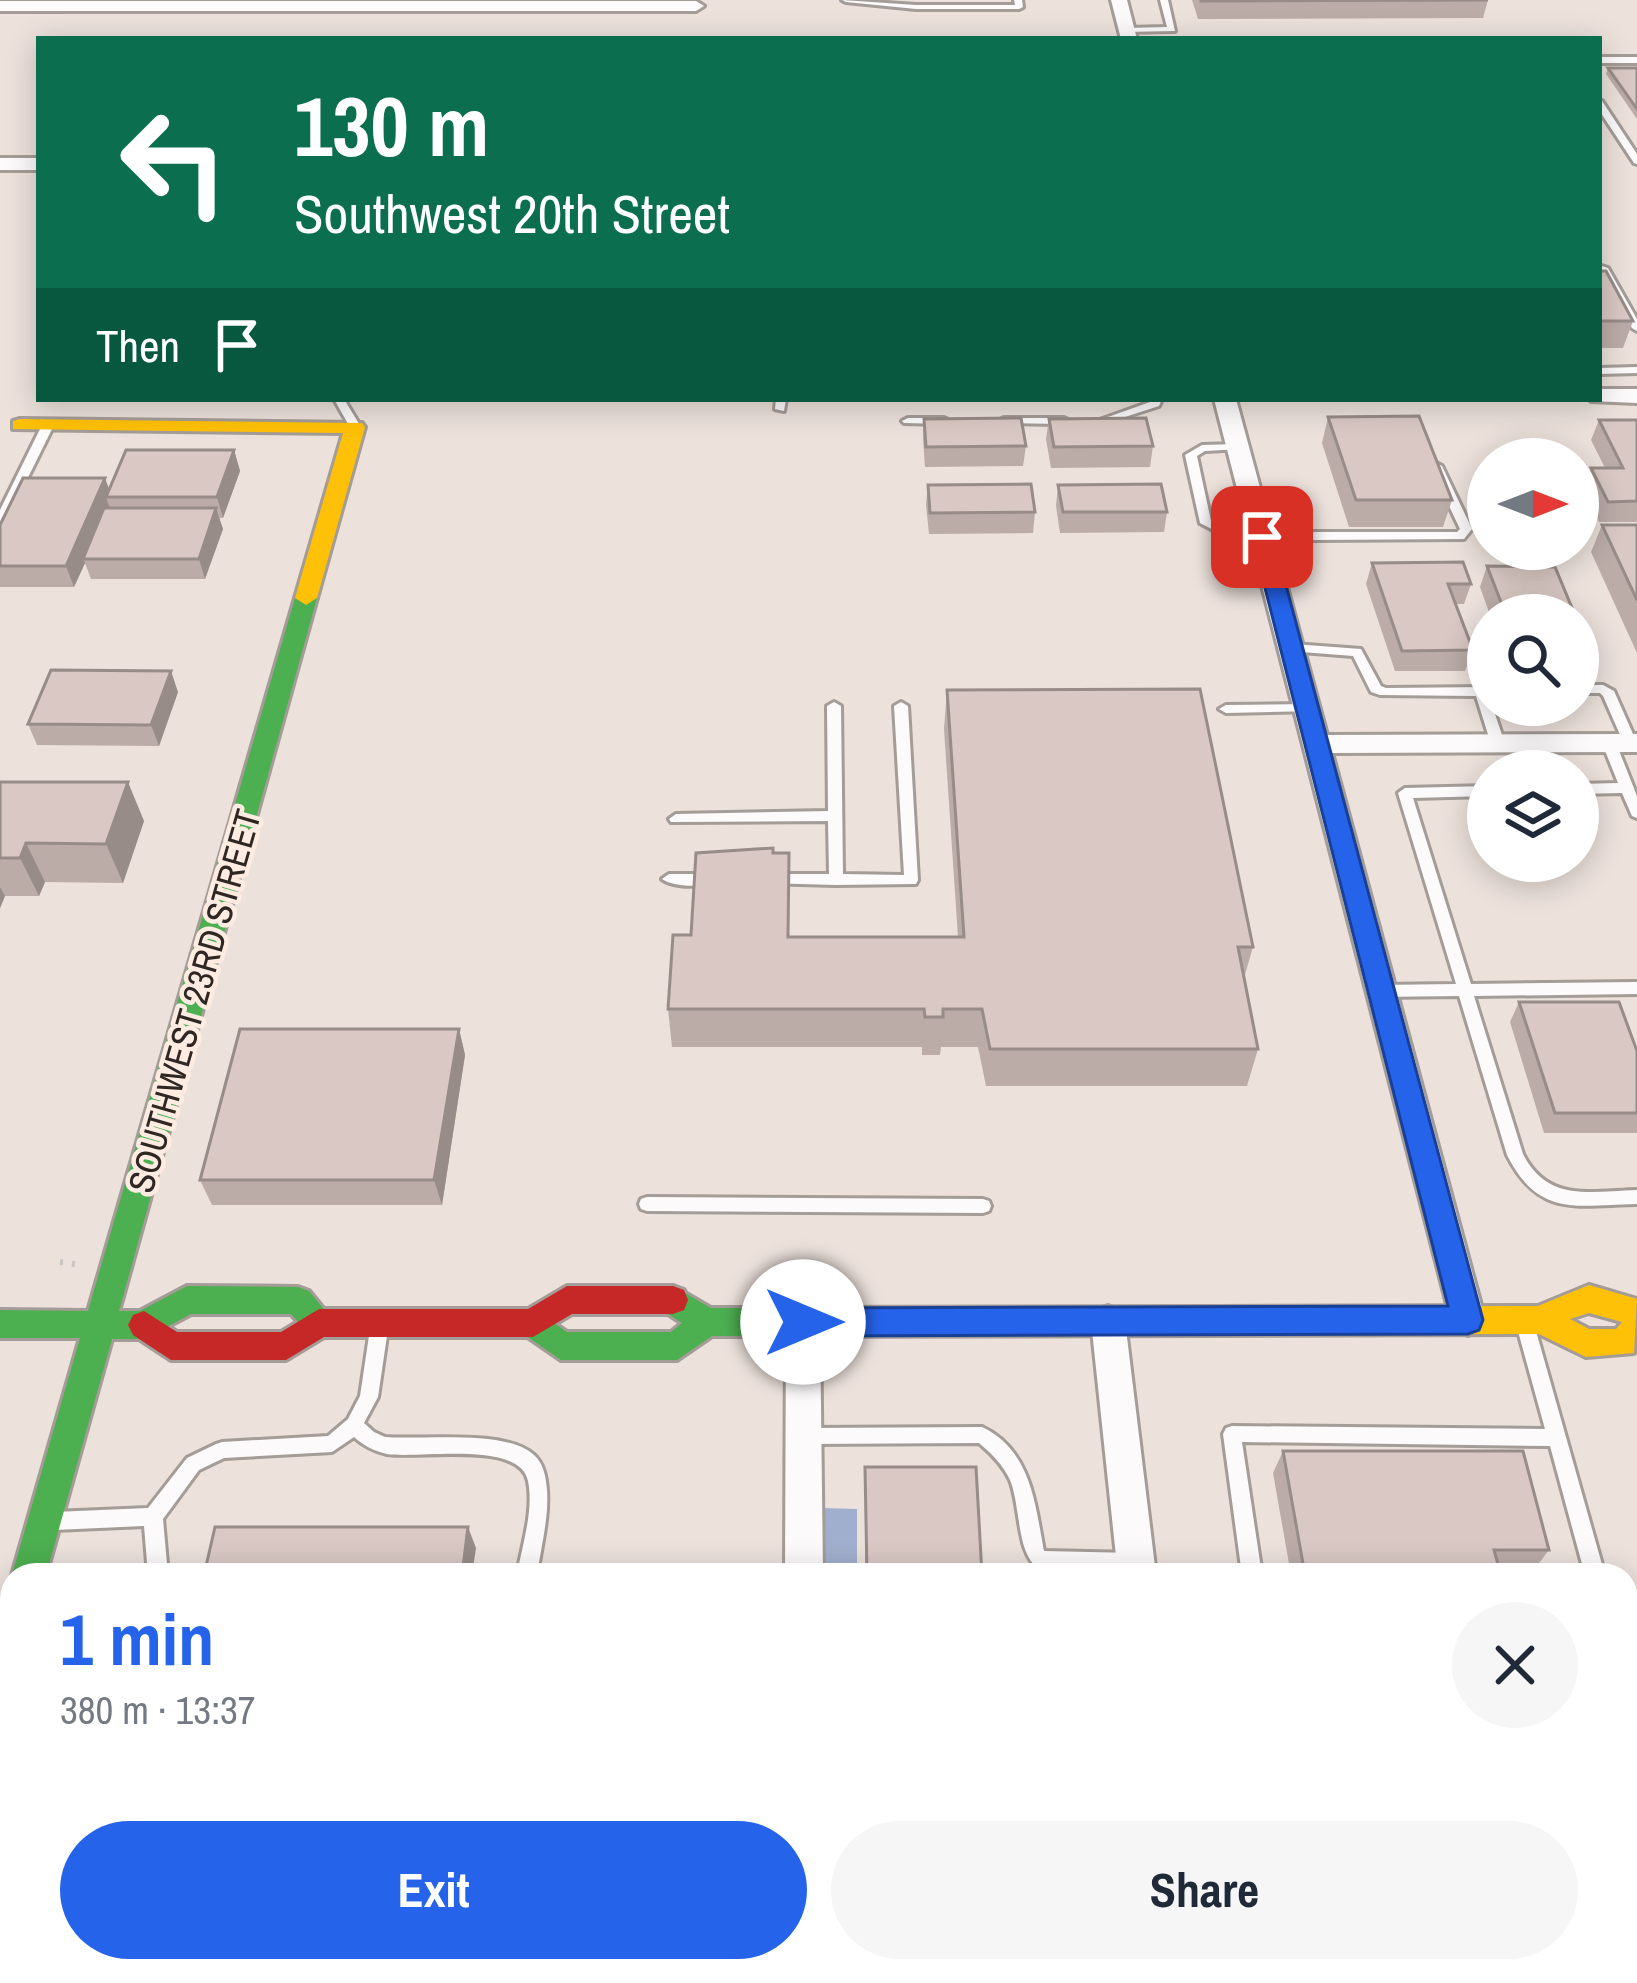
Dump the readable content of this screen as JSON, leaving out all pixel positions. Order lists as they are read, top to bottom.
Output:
{
  "streets": {
    "street": ["SOUTHWEST 23RD STREET"]
  },
  "north": "right",
  "page": {
    "turn": ["130 m", "Southwest 20th Street"],
    "then": "Then",
    "heading": ["1 min", "380 m · 13:37"],
    "buttons": ["Exit", "Share"]
  }
}
